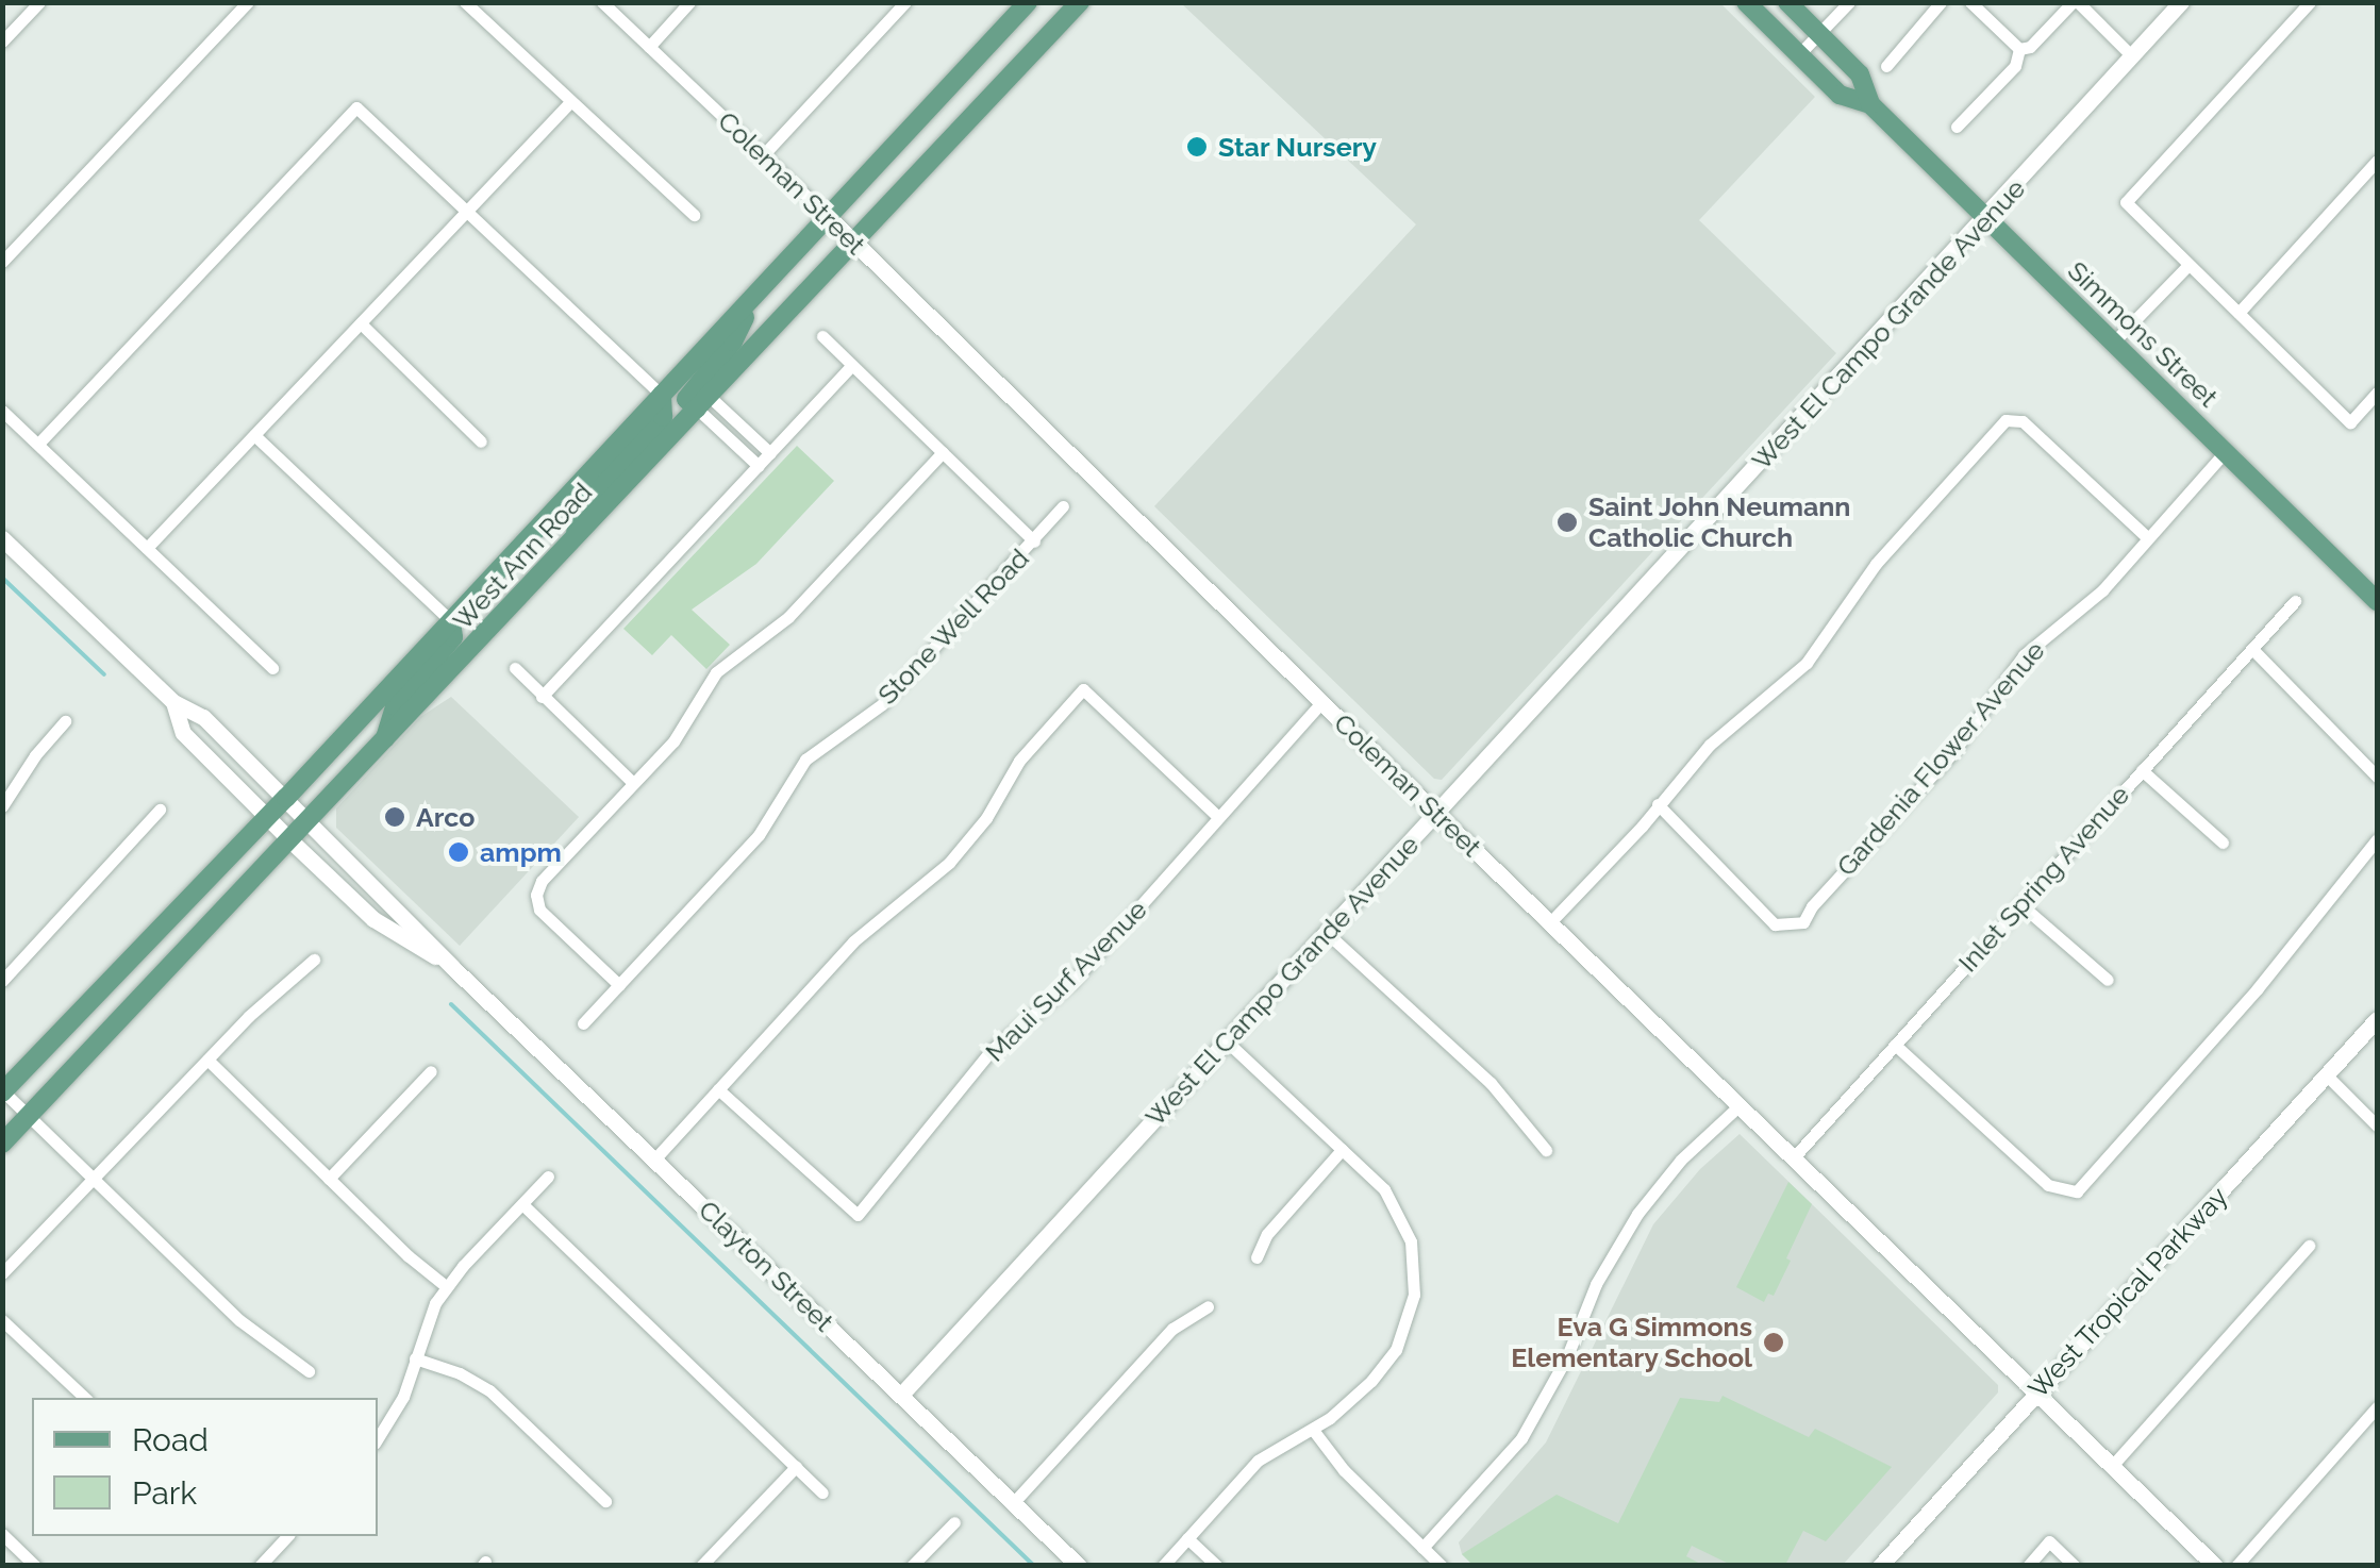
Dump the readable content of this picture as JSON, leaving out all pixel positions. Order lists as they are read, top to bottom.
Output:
{
  "streets": {
    "main road": ["Simmons Street", "West Ann Road"],
    "street": [
      "Coleman Street",
      "West El Campo Grande Avenue",
      "Stone Well Road",
      "Gardenia Flower Avenue",
      "Inlet Spring Avenue",
      "Maui Surf Avenue",
      "Clayton Street",
      "West Tropical Parkway"
    ]
  },
  "crossings": [
    ["Coleman Street", "West El Campo Grande Avenue"],
    ["Coleman Street", "West Ann Road"],
    ["Coleman Street", "Inlet Spring Avenue"],
    ["Coleman Street", "Maui Surf Avenue"],
    ["Coleman Street", "West Tropical Parkway"],
    ["West El Campo Grande Avenue", "Simmons Street"],
    ["West El Campo Grande Avenue", "Clayton Street"],
    ["Simmons Street", "Gardenia Flower Avenue"],
    ["West Ann Road", "Clayton Street"]
  ],
  "places": [
    "Star Nursery",
    "Saint John Neumann Catholic Church",
    "Arco",
    "ampm",
    "Eva G Simmons Elementary School"
  ],
  "legend": ["Road", "Park"]
}
